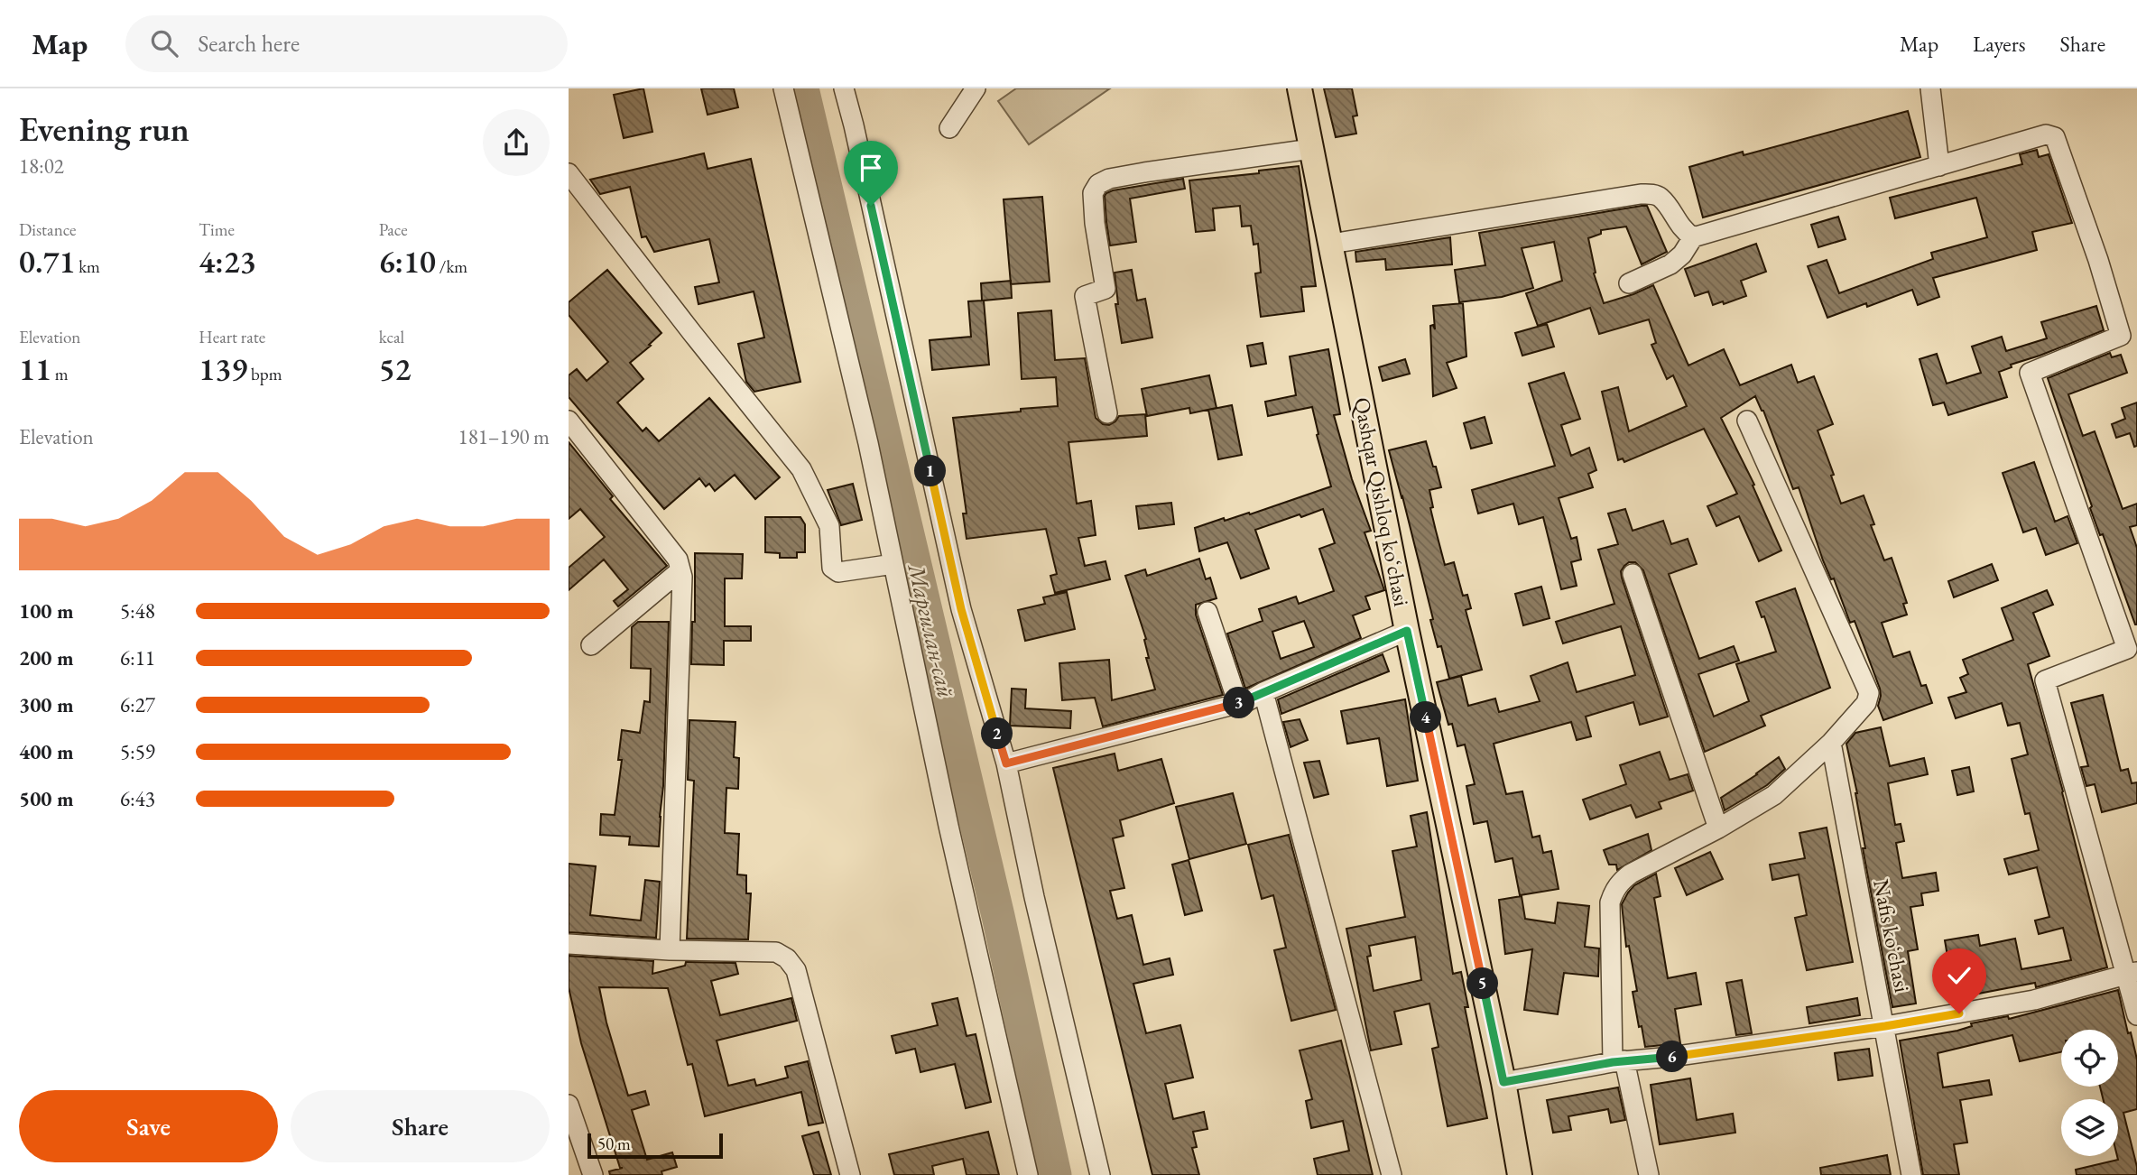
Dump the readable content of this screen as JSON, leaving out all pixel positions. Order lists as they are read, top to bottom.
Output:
{
  "streets": {
    "main road": ["Qashqar Qishloq koʻchasi"],
    "street": ["Nafis koʻchasi"]
  },
  "water": ["Маргилан-сай"],
  "scale_bar": "50 m",
  "page": {
    "header": "Map",
    "search": "Search here",
    "nav": ["Map", "Layers", "Share"],
    "heading": ["Evening run", "18:02"],
    "stats": [
      ["Distance", "0.71 km"],
      ["Time", "4:23"],
      ["Pace", "6:10 /km"],
      ["Elevation", "11 m"],
      ["Heart rate", "139 bpm"],
      ["kcal", "52"]
    ],
    "chart": ["Elevation", "181–190 m"],
    "pins": [
      "1",
      "3",
      "4",
      "2",
      "5",
      "6"
    ],
    "list": [
      {
        "name": "100 m",
        "note": "5:48"
      },
      {
        "name": "200 m",
        "note": "6:11"
      },
      {
        "name": "300 m",
        "note": "6:27"
      },
      {
        "name": "400 m",
        "note": "5:59"
      },
      {
        "name": "500 m",
        "note": "6:43"
      }
    ],
    "buttons": ["Save", "Share"],
    "scale": "50 m"
  }
}
